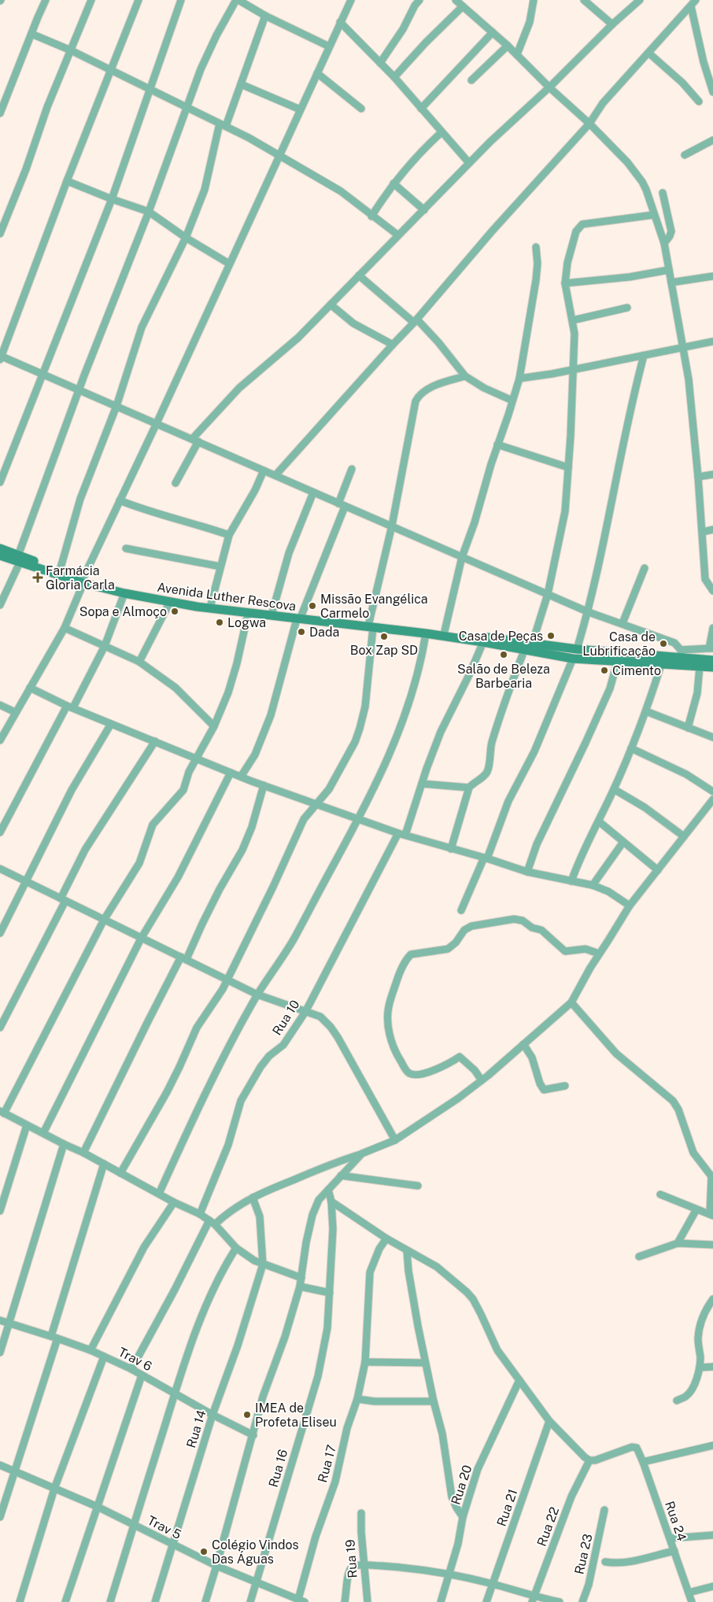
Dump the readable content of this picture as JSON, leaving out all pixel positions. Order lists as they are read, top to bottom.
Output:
{
  "streets": {
    "main road": ["Avenida Luther Rescova"],
    "street": [
      "Rua 10",
      "Trav 6",
      "Rua 14",
      "Rua 17",
      "Rua 16",
      "Rua 20",
      "Rua 21",
      "Rua 24",
      "Rua 22",
      "Trav 5",
      "Rua 23",
      "Rua 19"
    ]
  },
  "crossings": [
    ["Trav 6", "Rua 14"],
    ["Rua 14", "Trav 5"],
    ["Rua 17", "Trav 5"],
    ["Rua 16", "Trav 5"],
    ["Rua 24", "Rua 22"]
  ],
  "places": {
    "health": ["Farmácia Gloria Carla"],
    "other": [
      "Missão Evangélica Carmelo",
      "Sopa e Almoço",
      "Logwa",
      "Dada",
      "Casa de Peças",
      "Box Zap SD",
      "Casa de Lubrificação",
      "Salão de Beleza Barbearia",
      "Cimento",
      "IMEA de Profeta Eliseu",
      "Colégio Vindos Das Águas"
    ]
  }
}
